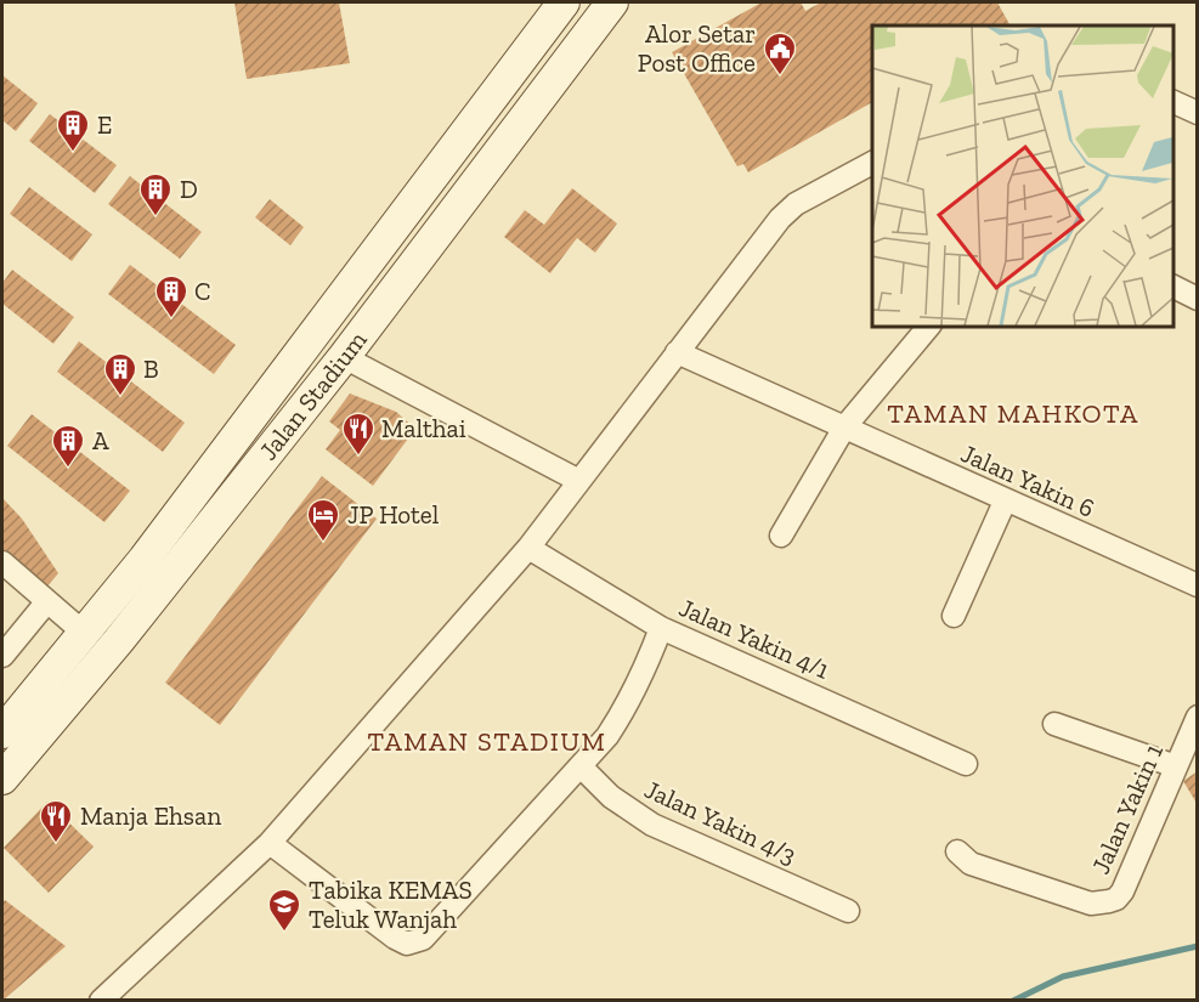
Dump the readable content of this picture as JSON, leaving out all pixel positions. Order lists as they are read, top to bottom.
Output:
{
  "streets": {
    "main road": ["Jalan Stadium"],
    "street": [
      "Jalan Yakin 6",
      "Jalan Yakin 4/1",
      "Jalan Yakin 1",
      "Jalan Yakin 4/3"
    ]
  },
  "districts": ["TAMAN MAHKOTA", "TAMAN STADIUM"],
  "places": {
    "public building": ["Alor Setar Post Office"],
    "building": [
      "E",
      "D",
      "C",
      "B",
      "A"
    ],
    "restaurant": ["Malthai", "Manja Ehsan"],
    "hotel": ["JP Hotel"],
    "school or university": ["Tabika KEMAS Teluk Wanjah"]
  }
}
